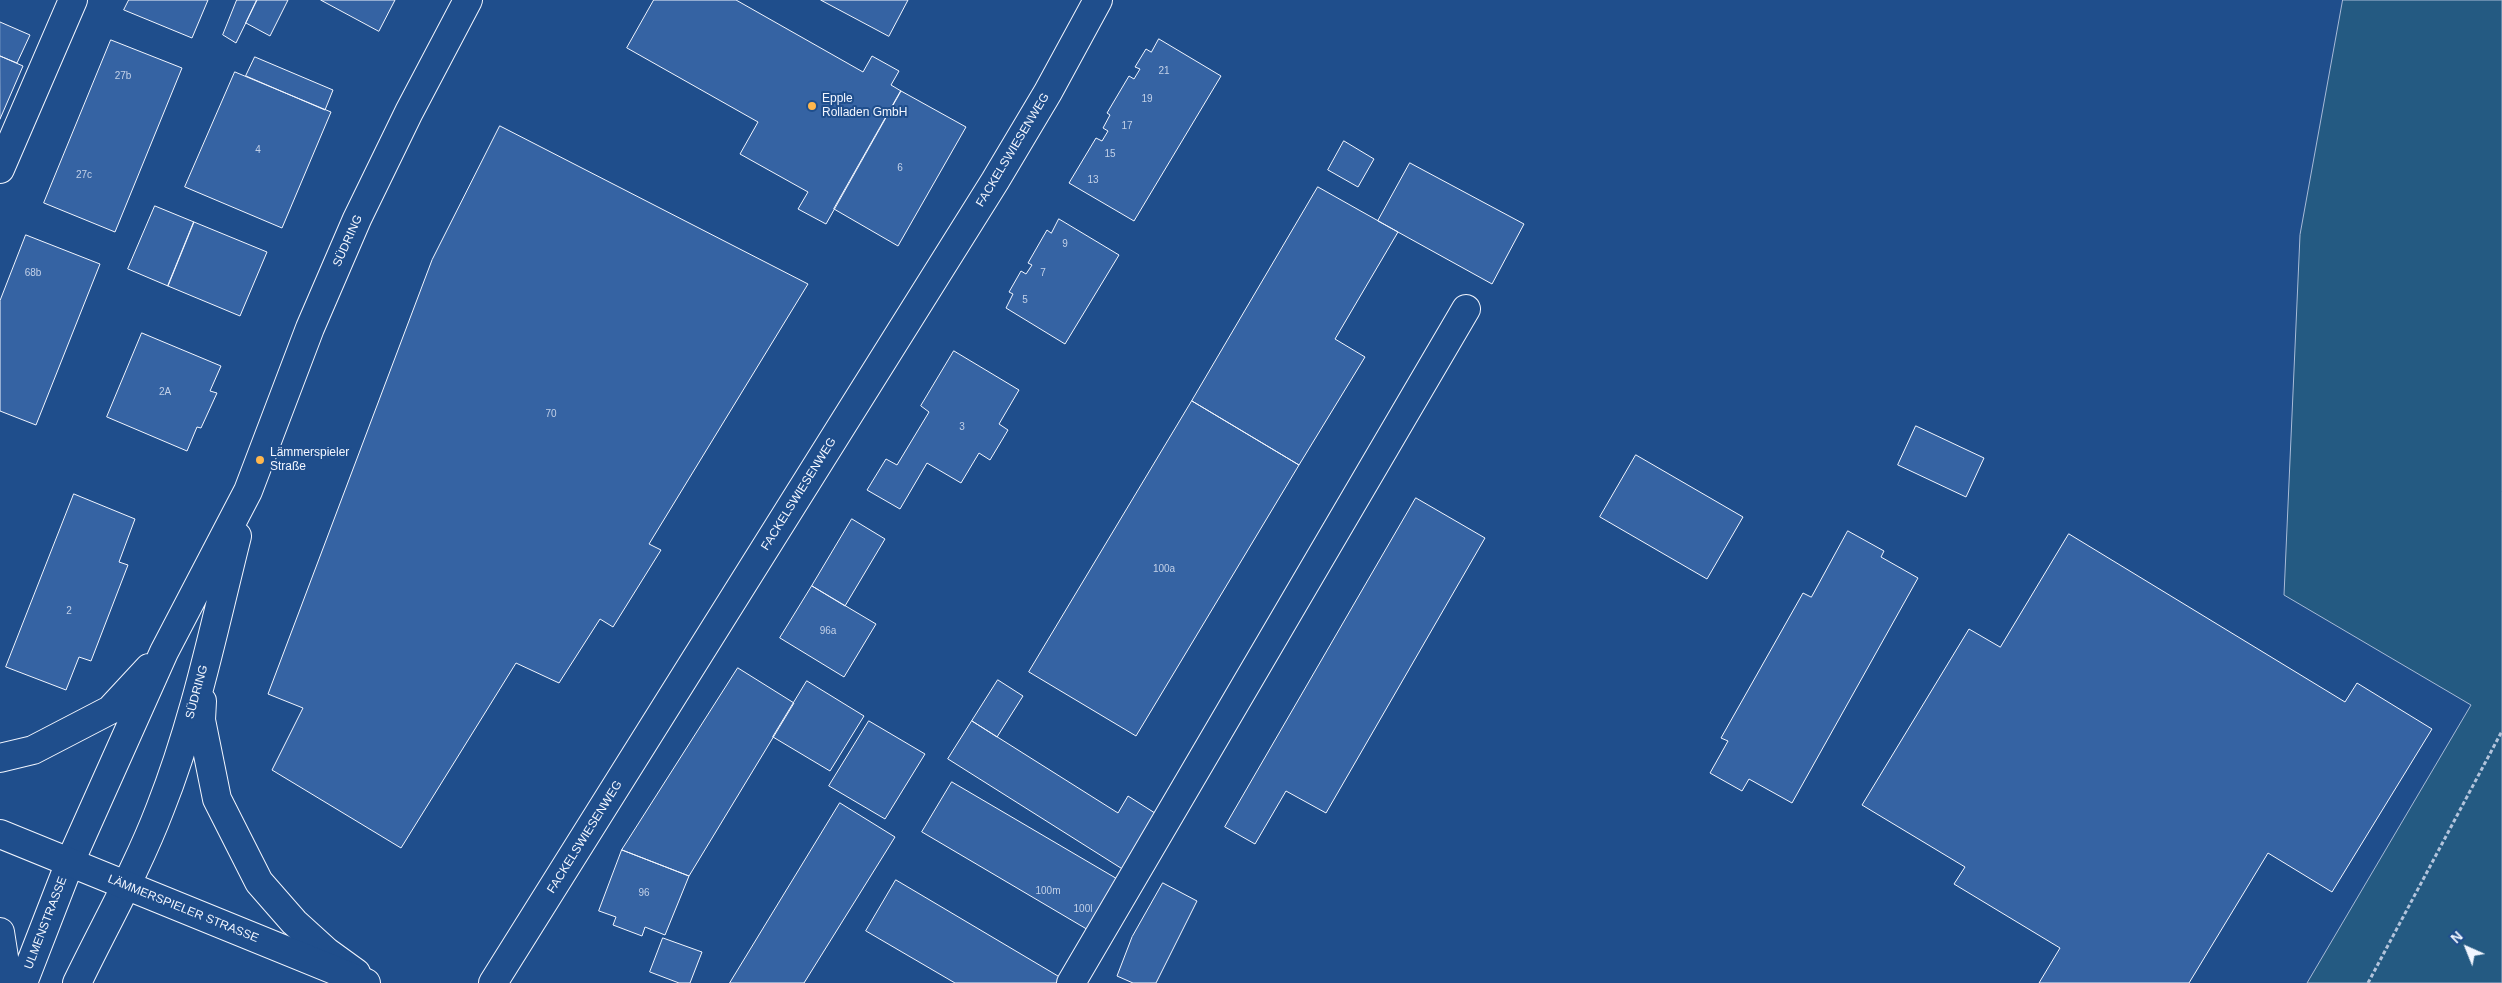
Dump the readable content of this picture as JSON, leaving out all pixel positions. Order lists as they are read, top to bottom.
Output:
{
  "streets": {
    "street": [
      "FACKELSWIESENWEG",
      "SÜDRING",
      "LÄMMERSPIELER STRASSE",
      "ULMENSTRASSE"
    ]
  },
  "crossings": [
    ["SÜDRING", "LÄMMERSPIELER STRASSE"],
    ["SÜDRING", "ULMENSTRASSE"],
    ["LÄMMERSPIELER STRASSE", "ULMENSTRASSE"]
  ],
  "places": ["Epple Rolladen GmbH", "Lämmerspieler Straße"],
  "house_numbers": [
    "21",
    "27b",
    "19",
    "17",
    "4",
    "15",
    "6",
    "27c",
    "13",
    "9",
    "68b",
    "7",
    "5",
    "2A",
    "70",
    "3",
    "100a",
    "2",
    "96a",
    "100m",
    "96",
    "100l"
  ],
  "north": "top left"
}
